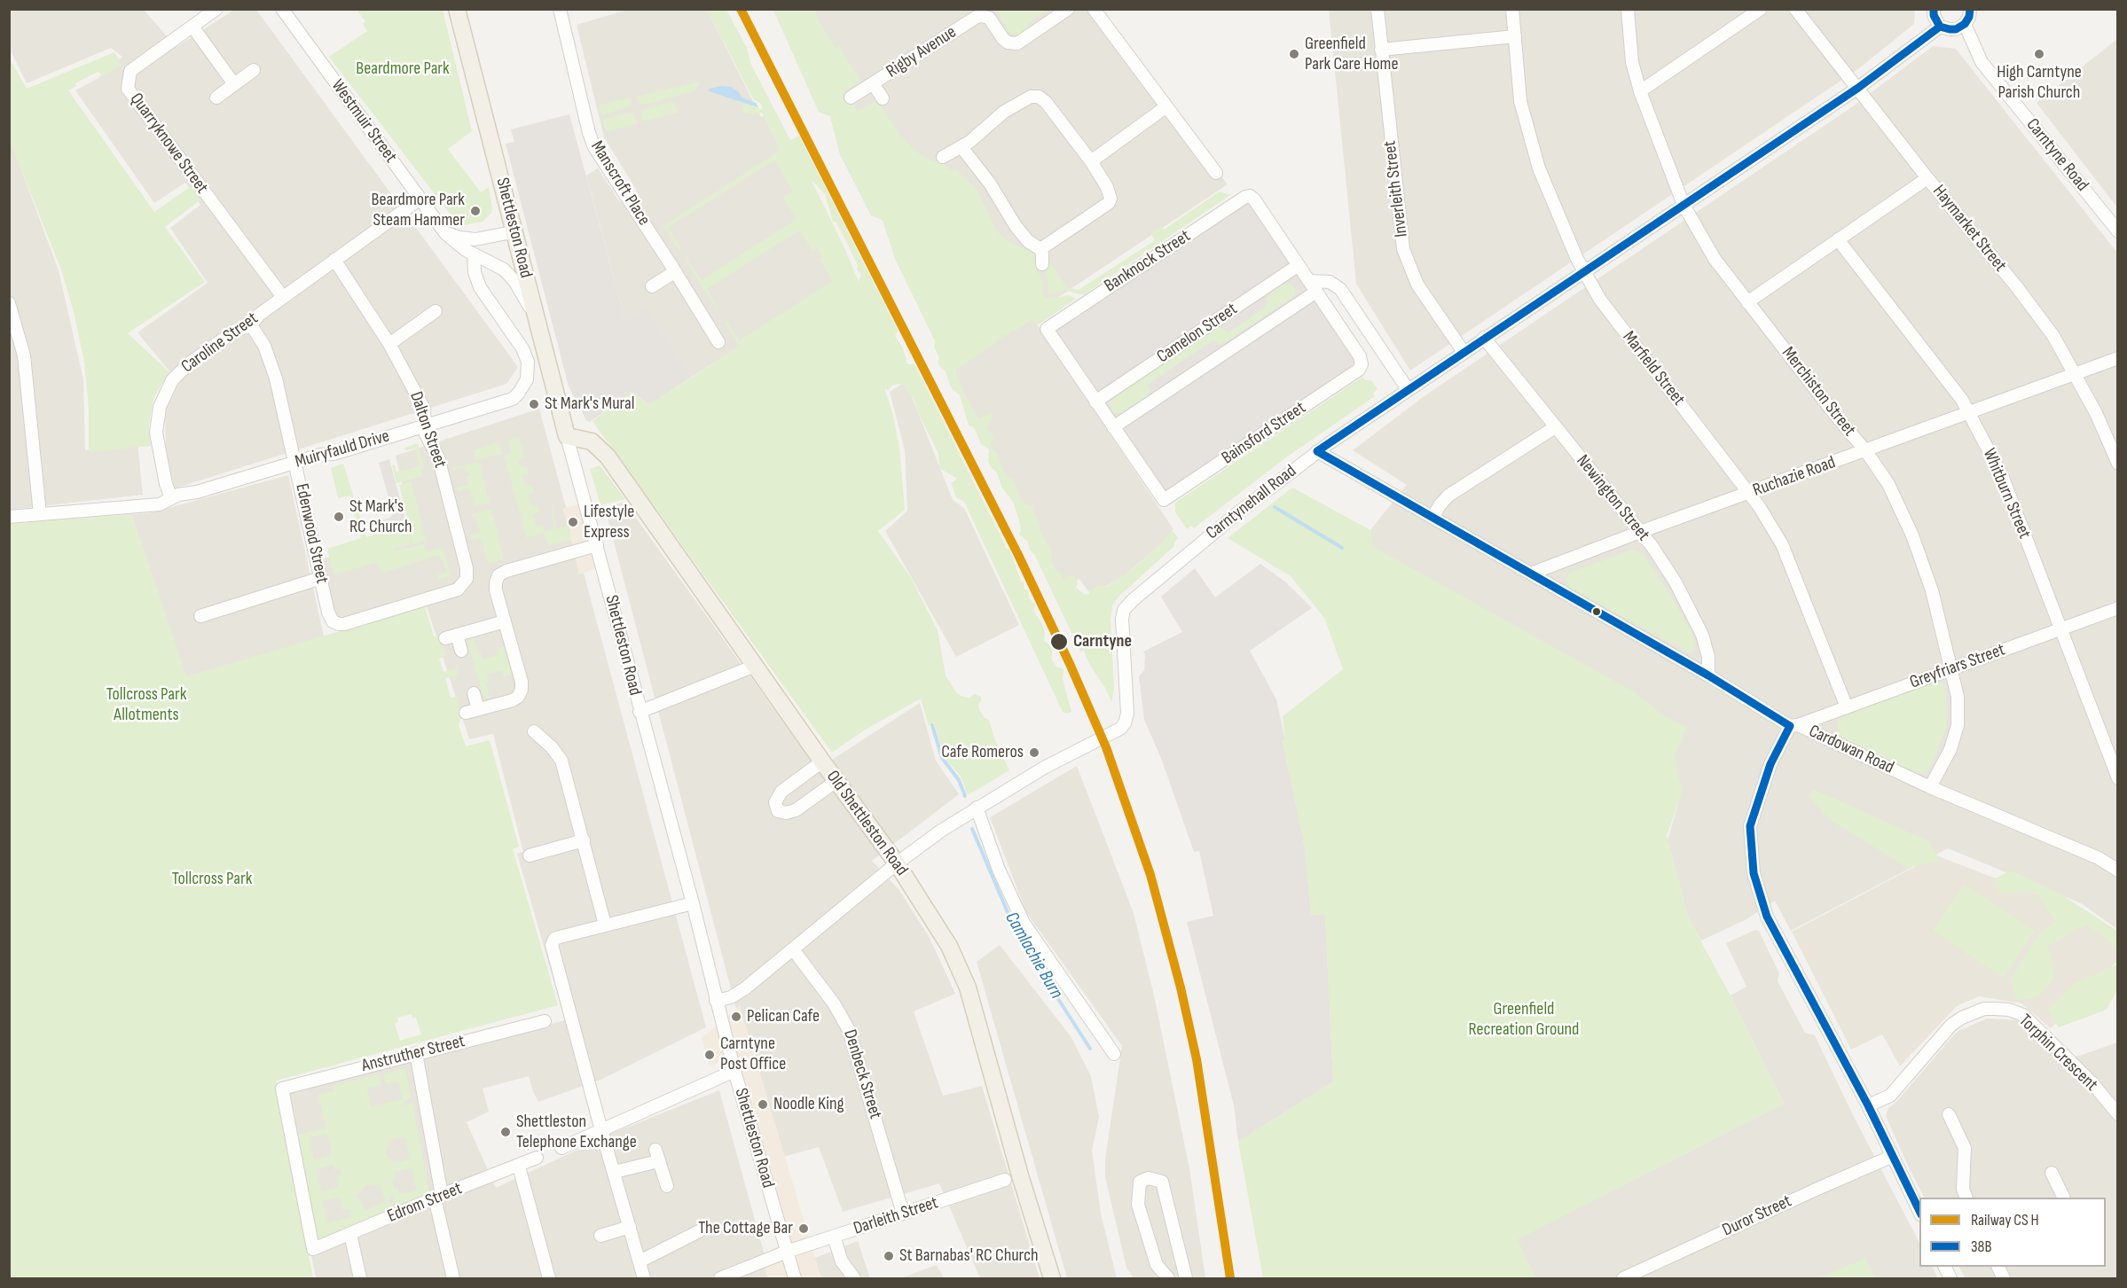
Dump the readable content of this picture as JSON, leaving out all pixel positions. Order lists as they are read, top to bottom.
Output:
{
  "streets": {
    "main road": ["Shettleston Road", "Old Shettleston Road"],
    "street": [
      "Rigby Avenue",
      "Westmuir Street",
      "Quarryknowe Street",
      "Carntyne Road",
      "Manscroft Place",
      "Inverleith Street",
      "Haymarket Street",
      "Banknock Street",
      "Camelon Street",
      "Caroline Street",
      "Marfield Street",
      "Merchiston Street",
      "Dalton Street",
      "Bainsford Street",
      "Muiryfauld Drive",
      "Ruchazie Road",
      "Whitburn Street",
      "Newington Street",
      "Carntynehall Road",
      "Edenwood Street",
      "Greyfriars Street",
      "Cardowan Road",
      "Torphin Crescent",
      "Anstruther Street",
      "Denbeck Street",
      "Edrom Street",
      "Darleith Street",
      "Duror Street"
    ]
  },
  "crossings": [
    ["Westmuir Street", "Shettleston Road"],
    ["Westmuir Street", "Caroline Street"],
    ["Westmuir Street", "Muiryfauld Drive"],
    ["Quarryknowe Street", "Caroline Street"],
    ["Inverleith Street", "Carntynehall Road"],
    ["Shettleston Road", "Carntynehall Road"],
    ["Shettleston Road", "Old Shettleston Road"],
    ["Shettleston Road", "Darleith Street"],
    ["Haymarket Street", "Ruchazie Road"],
    ["Haymarket Street", "Carntynehall Road"],
    ["Banknock Street", "Camelon Street"],
    ["Camelon Street", "Bainsford Street"],
    ["Caroline Street", "Dalton Street"],
    ["Caroline Street", "Muiryfauld Drive"],
    ["Caroline Street", "Edenwood Street"],
    ["Marfield Street", "Ruchazie Road"],
    ["Marfield Street", "Carntynehall Road"],
    ["Marfield Street", "Greyfriars Street"],
    ["Merchiston Street", "Ruchazie Road"],
    ["Merchiston Street", "Carntynehall Road"],
    ["Merchiston Street", "Greyfriars Street"],
    ["Merchiston Street", "Cardowan Road"],
    ["Dalton Street", "Muiryfauld Drive"],
    ["Dalton Street", "Edenwood Street"],
    ["Muiryfauld Drive", "Edenwood Street"],
    ["Ruchazie Road", "Whitburn Street"],
    ["Ruchazie Road", "Newington Street"],
    ["Ruchazie Road", "Cardowan Road"],
    ["Whitburn Street", "Greyfriars Street"],
    ["Newington Street", "Carntynehall Road"],
    ["Newington Street", "Cardowan Road"],
    ["Carntynehall Road", "Cardowan Road"],
    ["Carntynehall Road", "Old Shettleston Road"],
    ["Carntynehall Road", "Denbeck Street"],
    ["Greyfriars Street", "Cardowan Road"],
    ["Anstruther Street", "Edrom Street"],
    ["Denbeck Street", "Darleith Street"]
  ],
  "water": ["Camlachie Burn"],
  "parks": [
    "Beardmore Park",
    "Tollcross Park Allotments",
    "Tollcross Park",
    "Greenfield Recreation Ground"
  ],
  "places": [
    "Greenfield Park Care Home",
    "High Carntyne Parish Church",
    "Beardmore Park Steam Hammer",
    "St Mark's Mural",
    "St Mark's RC Church",
    "Lifestyle Express",
    "Carntyne",
    "Cafe Romeros",
    "Pelican Cafe",
    "Carntyne Post Office",
    "Noodle King",
    "Shettleston Telephone Exchange",
    "The Cottage Bar",
    "St Barnabas' RC Church"
  ],
  "lines": ["transit line 38B"],
  "legend": ["Railway CS H", "38B"]
}
